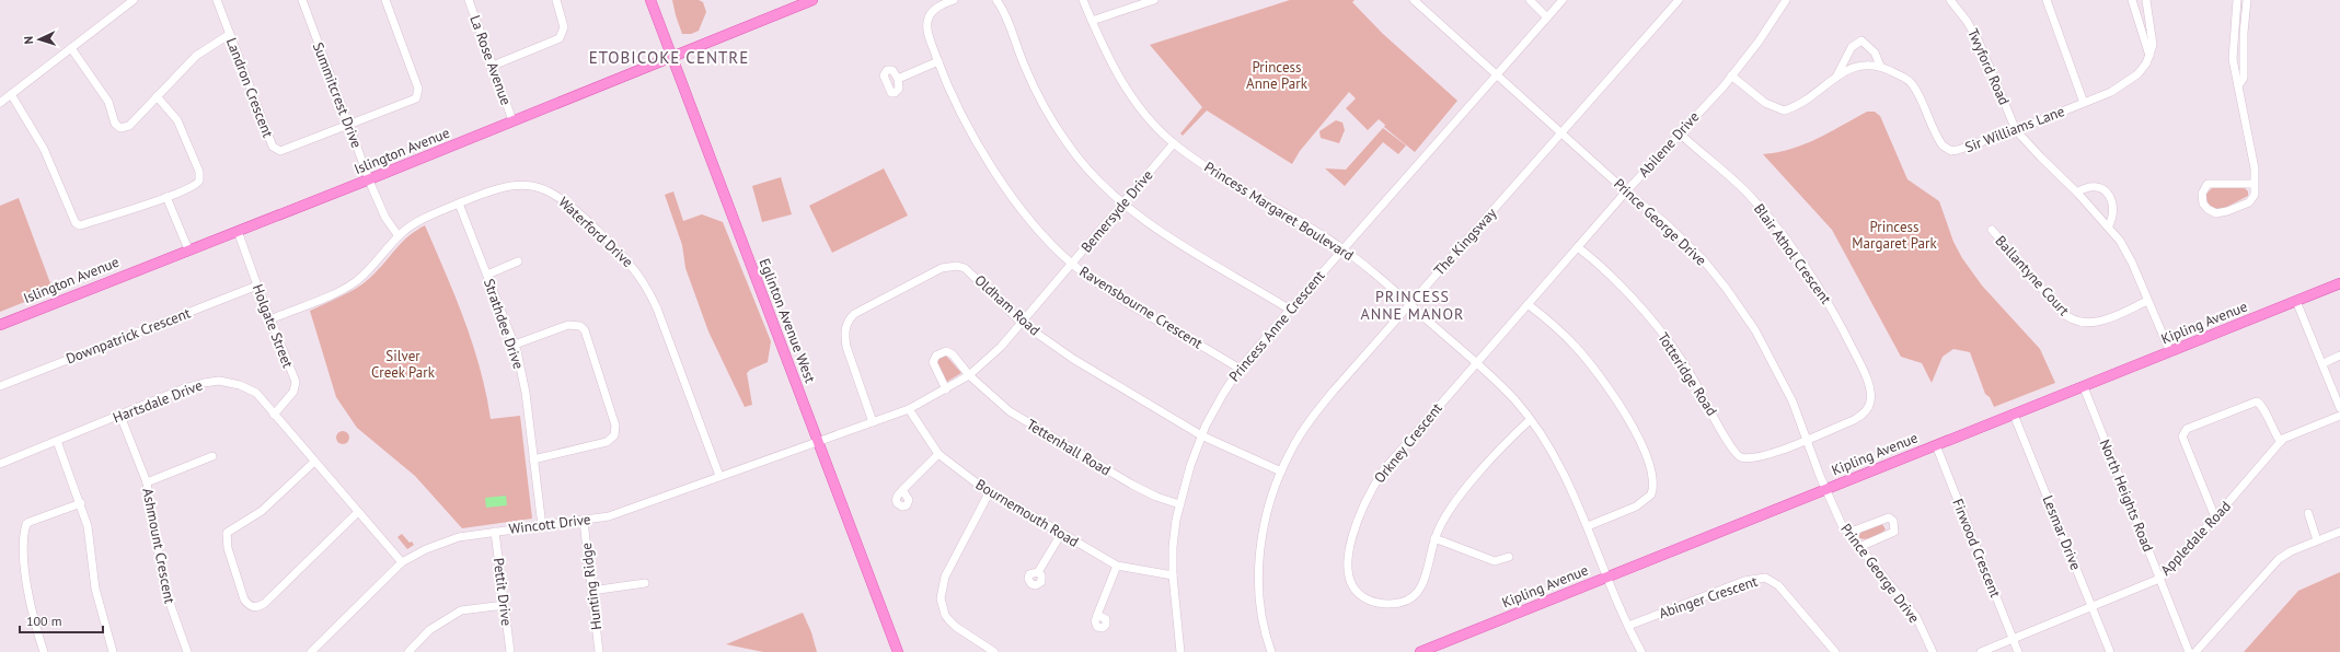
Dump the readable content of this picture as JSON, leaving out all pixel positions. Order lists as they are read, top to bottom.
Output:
{
  "streets": {
    "main road": ["Islington Avenue", "Eglinton Avenue West", "Kipling Avenue"],
    "street": [
      "La Rose Avenue",
      "Twyford Road",
      "Landron Crescent",
      "Summitcrest Drive",
      "Sir Williams Lane",
      "Abilene Drive",
      "Bemersyde Drive",
      "Princess Margaret Boulevard",
      "Prince George Drive",
      "Waterford Drive",
      "The Kingsway",
      "Blair Athol Crescent",
      "Ballantyne Court",
      "Oldham Road",
      "Ravensbourne Crescent",
      "Strathdee Drive",
      "Holgate Street",
      "Princess Anne Crescent",
      "Downpatrick Crescent",
      "Totteridge Road",
      "Hartsdale Drive",
      "Orkney Crescent",
      "Tettenhall Road",
      "North Heights Road",
      "Bournemouth Road",
      "Wincott Drive",
      "Lesmar Drive",
      "Appledale Road",
      "Ashmount Crescent",
      "Firwood Crescent",
      "Hunting Ridge",
      "Pettit Drive",
      "Abinger Crescent"
    ]
  },
  "crossings": [
    ["La Rose Avenue", "Islington Avenue"],
    ["Twyford Road", "Sir Williams Lane"],
    ["Twyford Road", "Ballantyne Court"],
    ["Twyford Road", "Kipling Avenue"],
    ["Landron Crescent", "Summitcrest Drive"],
    ["Summitcrest Drive", "Islington Avenue"],
    ["Summitcrest Drive", "Waterford Drive"],
    ["Abilene Drive", "Princess Margaret Boulevard"],
    ["Abilene Drive", "Prince George Drive"],
    ["Abilene Drive", "Blair Athol Crescent"],
    ["Abilene Drive", "Totteridge Road"],
    ["Abilene Drive", "Orkney Crescent"],
    ["Islington Avenue", "Eglinton Avenue West"],
    ["Islington Avenue", "Holgate Street"],
    ["Bemersyde Drive", "Princess Margaret Boulevard"],
    ["Bemersyde Drive", "Oldham Road"],
    ["Bemersyde Drive", "Ravensbourne Crescent"],
    ["Bemersyde Drive", "Eglinton Avenue West"],
    ["Bemersyde Drive", "Tettenhall Road"],
    ["Bemersyde Drive", "Bournemouth Road"],
    ["Bemersyde Drive", "Wincott Drive"],
    ["Princess Margaret Boulevard", "The Kingsway"],
    ["Princess Margaret Boulevard", "Kipling Avenue"],
    ["Princess Margaret Boulevard", "Princess Anne Crescent"],
    ["Princess Margaret Boulevard", "Orkney Crescent"],
    ["Princess Margaret Boulevard", "Abinger Crescent"],
    ["Prince George Drive", "The Kingsway"],
    ["Prince George Drive", "Blair Athol Crescent"],
    ["Prince George Drive", "Kipling Avenue"],
    ["Prince George Drive", "Princess Anne Crescent"],
    ["Prince George Drive", "Totteridge Road"],
    ["Waterford Drive", "Strathdee Drive"],
    ["Waterford Drive", "Holgate Street"],
    ["Waterford Drive", "Wincott Drive"],
    ["The Kingsway", "Oldham Road"],
    ["Blair Athol Crescent", "Totteridge Road"],
    ["Oldham Road", "Princess Anne Crescent"],
    ["Ravensbourne Crescent", "Princess Anne Crescent"],
    ["Eglinton Avenue West", "Wincott Drive"],
    ["Kipling Avenue", "North Heights Road"],
    ["Kipling Avenue", "Lesmar Drive"],
    ["Kipling Avenue", "Firwood Crescent"],
    ["Strathdee Drive", "Wincott Drive"],
    ["Holgate Street", "Downpatrick Crescent"],
    ["Holgate Street", "Hartsdale Drive"],
    ["Princess Anne Crescent", "Tettenhall Road"],
    ["Princess Anne Crescent", "Bournemouth Road"],
    ["Hartsdale Drive", "Wincott Drive"],
    ["Hartsdale Drive", "Ashmount Crescent"],
    ["North Heights Road", "Appledale Road"],
    ["Wincott Drive", "Hunting Ridge"],
    ["Wincott Drive", "Pettit Drive"],
    ["Lesmar Drive", "Appledale Road"],
    ["Appledale Road", "Firwood Crescent"]
  ],
  "districts": ["ETOBICOKE CENTRE", "PRINCESS ANNE MANOR"],
  "parks": ["Princess Anne Park", "Princess Margaret Park", "Silver Creek Park"],
  "scale_bar": "100 m",
  "north": "left"
}
